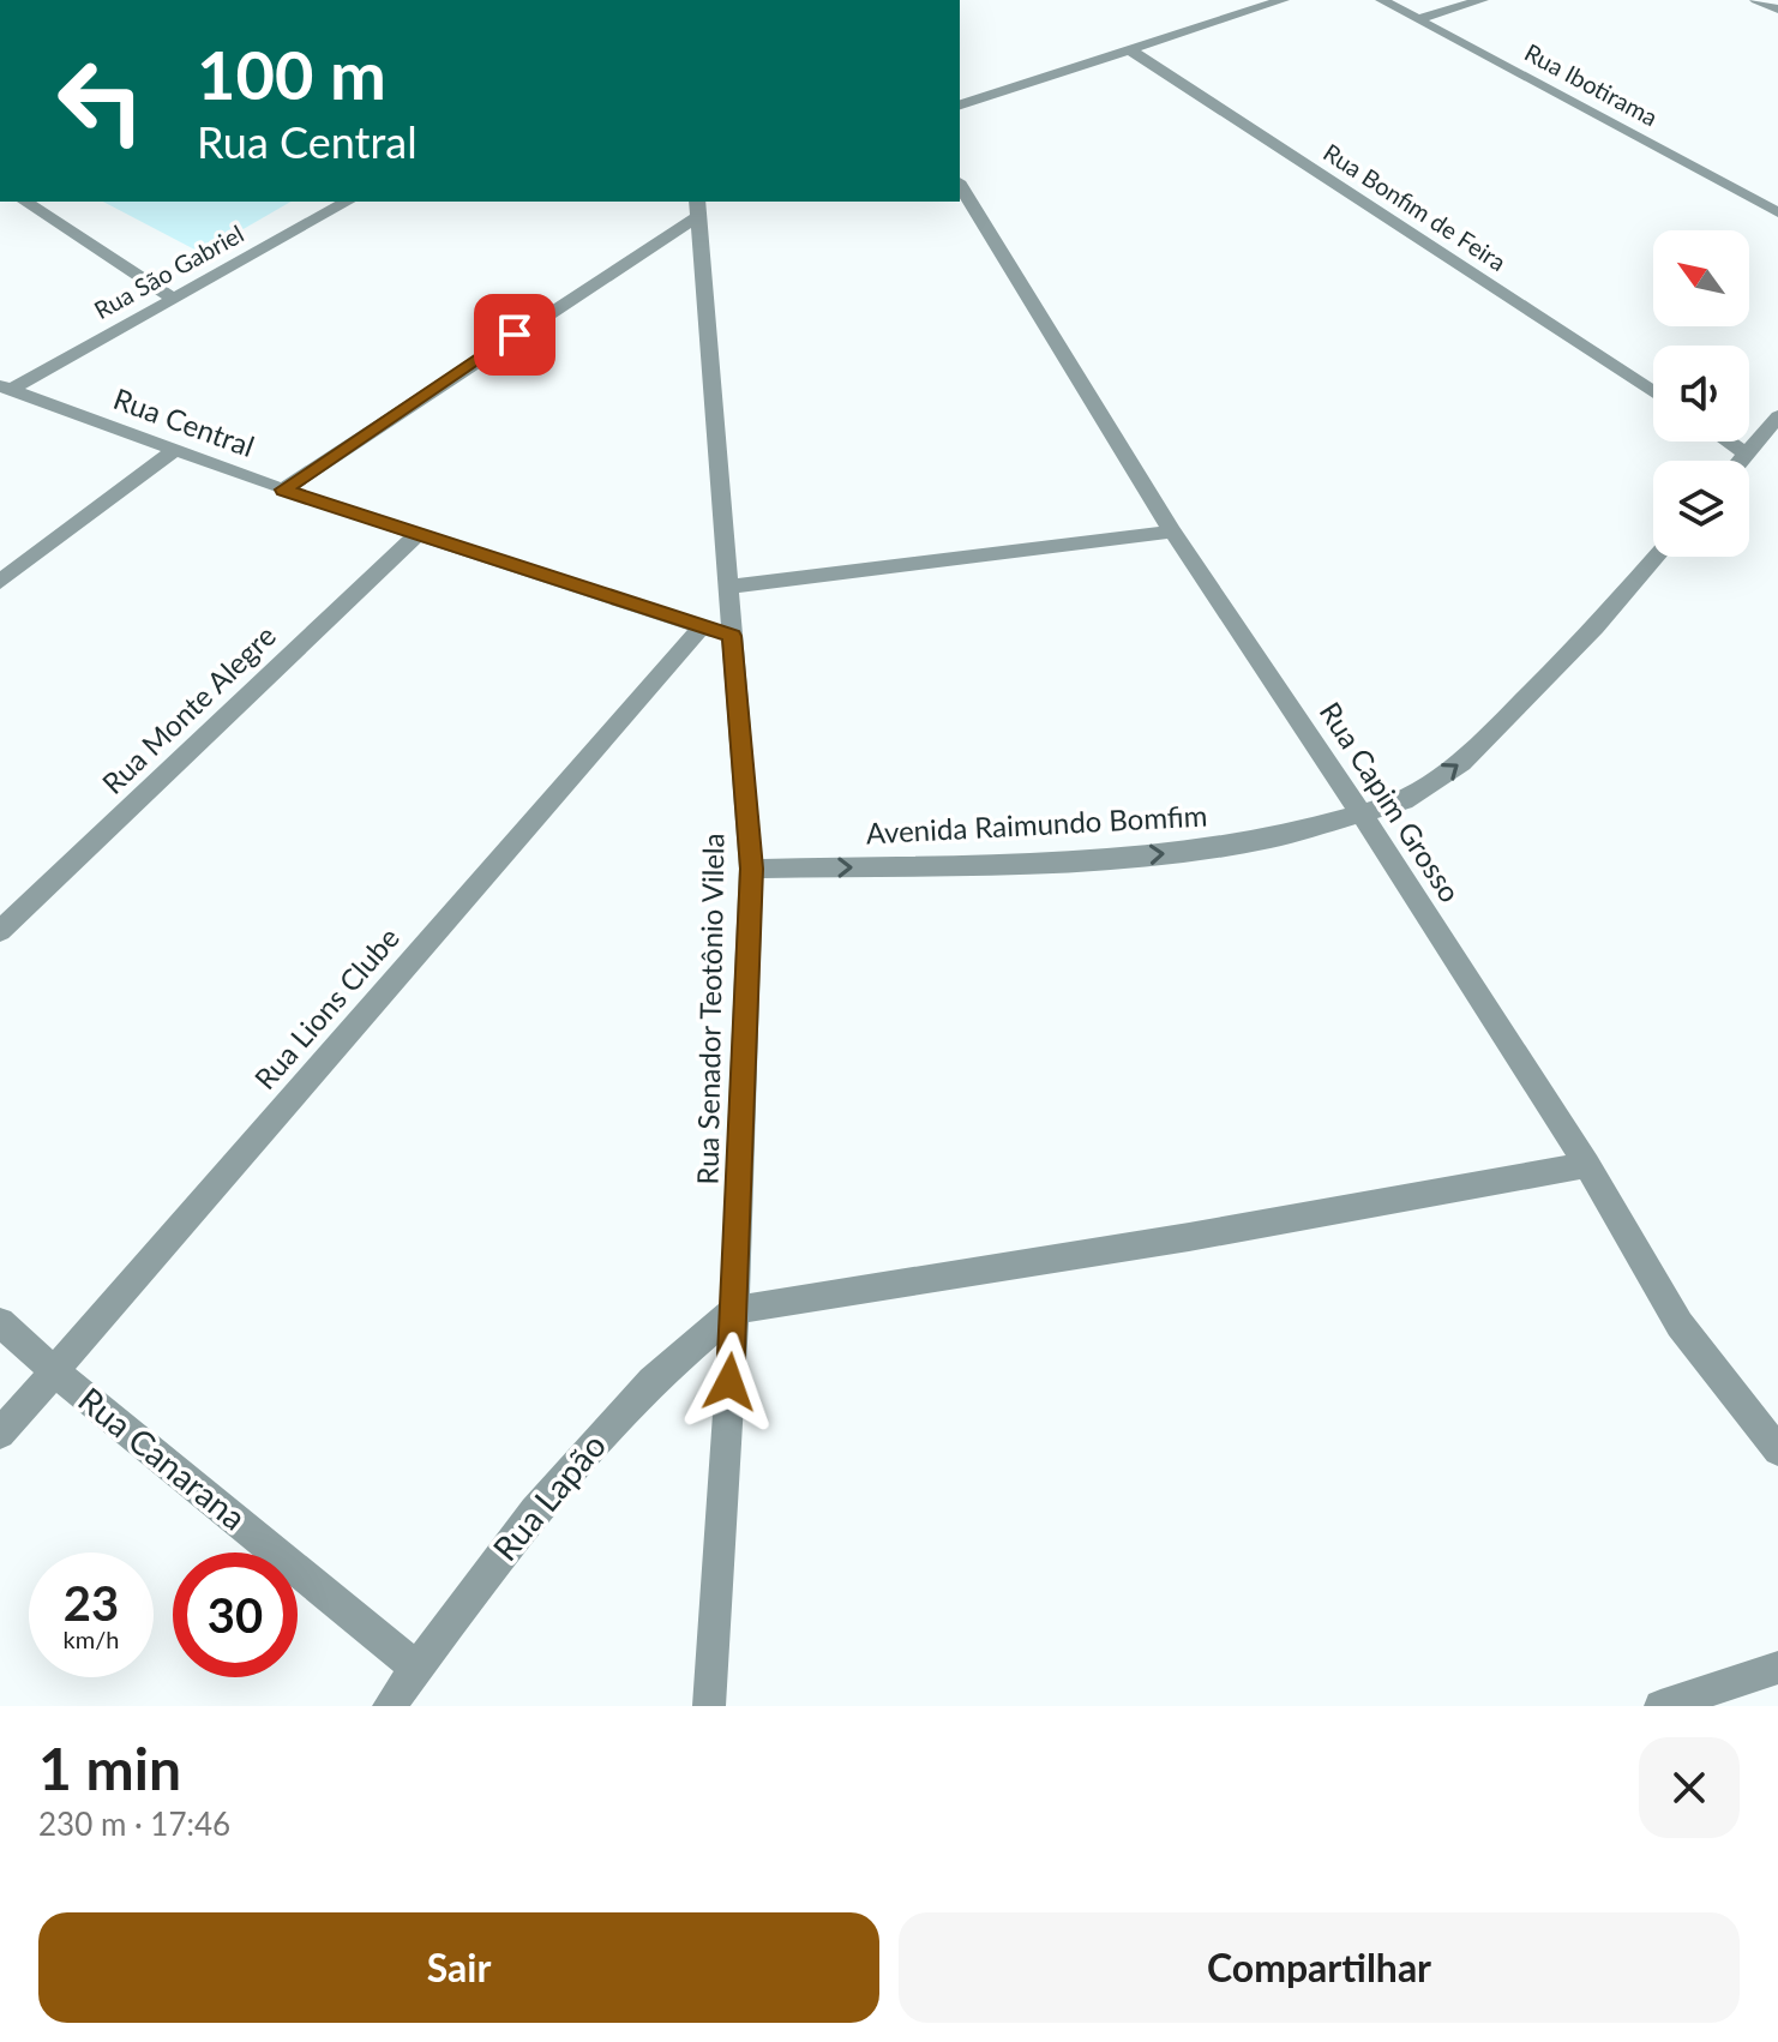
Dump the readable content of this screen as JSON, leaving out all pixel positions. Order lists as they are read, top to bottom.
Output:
{
  "streets": {
    "street": [
      "Rua Ibotirama",
      "Rua Bonfim de Feira",
      "Rua São Gabriel",
      "Rua Central",
      "Rua Monte Alegre",
      "Rua Capim Grosso",
      "Avenida Raimundo Bomfim",
      "Rua Lions Clube",
      "Rua Senador Teotônio Vilela",
      "Rua Canarana",
      "Rua Lapão"
    ]
  },
  "crossings": [
    ["Rua São Gabriel", "Rua Central"],
    ["Rua Central", "Rua Monte Alegre"],
    ["Rua Central", "Rua Lions Clube"],
    ["Rua Central", "Rua Senador Teotônio Vilela"],
    ["Rua Capim Grosso", "Avenida Raimundo Bomfim"],
    ["Avenida Raimundo Bomfim", "Rua Senador Teotônio Vilela"],
    ["Rua Lions Clube", "Rua Canarana"],
    ["Rua Senador Teotônio Vilela", "Rua Lapão"],
    ["Rua Canarana", "Rua Lapão"]
  ],
  "one_way": ["Avenida Raimundo Bomfim"],
  "north": "top left",
  "page": {
    "turn": ["100 m", "Rua Central"],
    "speed": "23 km/h",
    "limit": "30",
    "heading": ["1 min", "230 m · 17:46"],
    "buttons": ["Sair", "Compartilhar"]
  }
}
